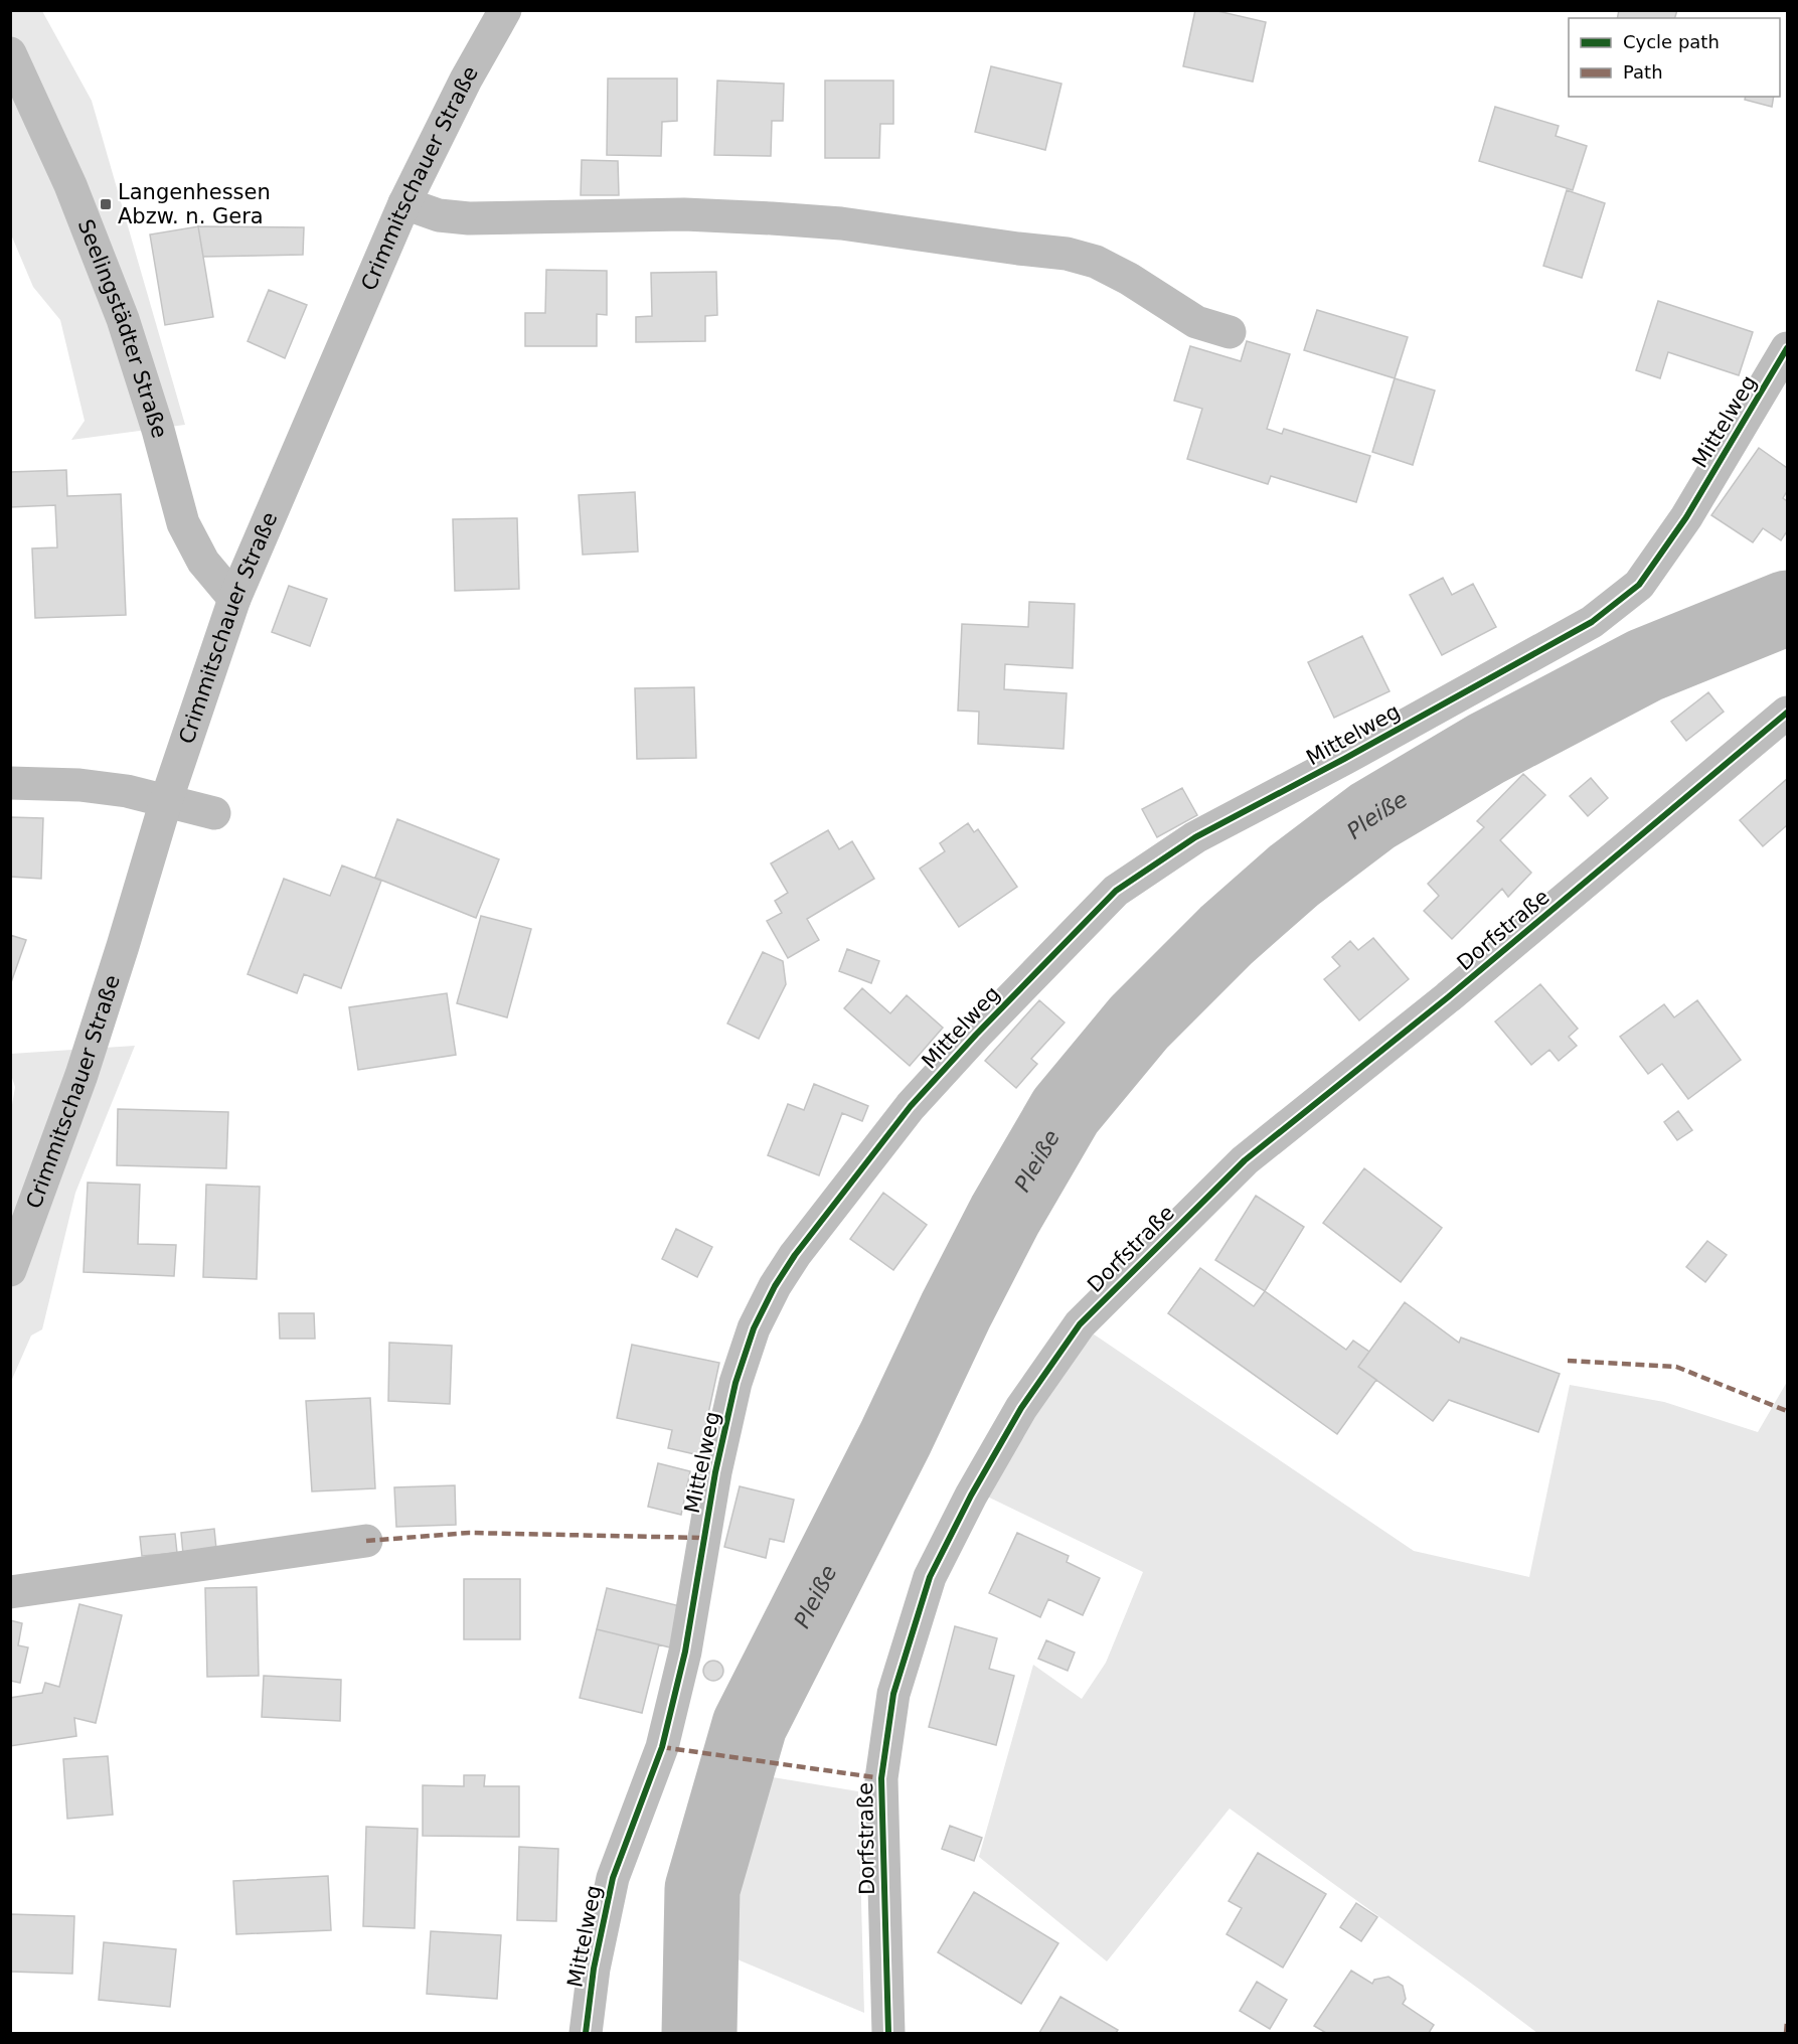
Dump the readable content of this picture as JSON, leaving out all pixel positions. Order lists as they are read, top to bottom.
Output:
{
  "streets": {
    "street": [
      "Crimmitschauer Straße",
      "Seelingstädter Straße",
      "Mittelweg",
      "Dorfstraße"
    ]
  },
  "crossings": [
    ["Crimmitschauer Straße", "Seelingstädter Straße"]
  ],
  "water": ["Pleiße"],
  "places": {
    "transit": ["Langenhessen Abzw. n. Gera"]
  },
  "legend": ["Cycle path", "Path"]
}
